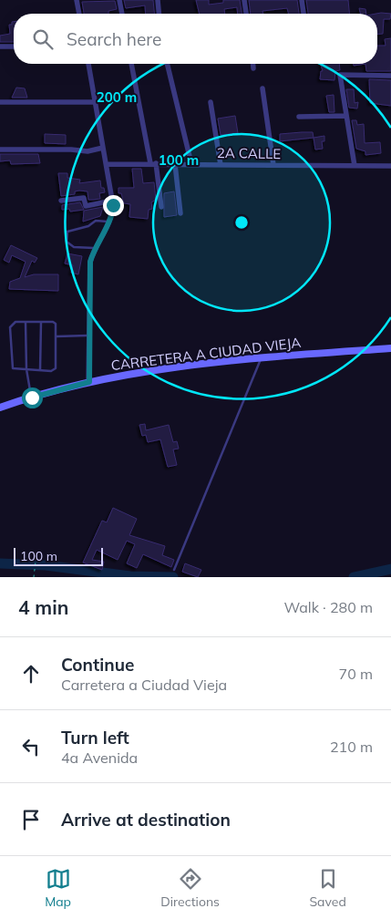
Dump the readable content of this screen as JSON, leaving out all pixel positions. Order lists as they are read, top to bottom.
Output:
{
  "streets": {
    "main road": ["CARRETERA A CIUDAD VIEJA"],
    "street": ["2A CALLE"]
  },
  "scale_bar": "100 m",
  "page": {
    "search": "Search here",
    "scale": "100 m",
    "heading": ["4 min", "Walk · 280 m"],
    "list": [
      ["Continue", "Carretera a Ciudad Vieja", "70 m"],
      ["Turn left", "4a Avenida", "210 m"],
      "Arrive at destination"
    ],
    "nav": ["Map", "Directions", "Saved"]
  },
  "rings": ["200 m", "100 m"]
}
